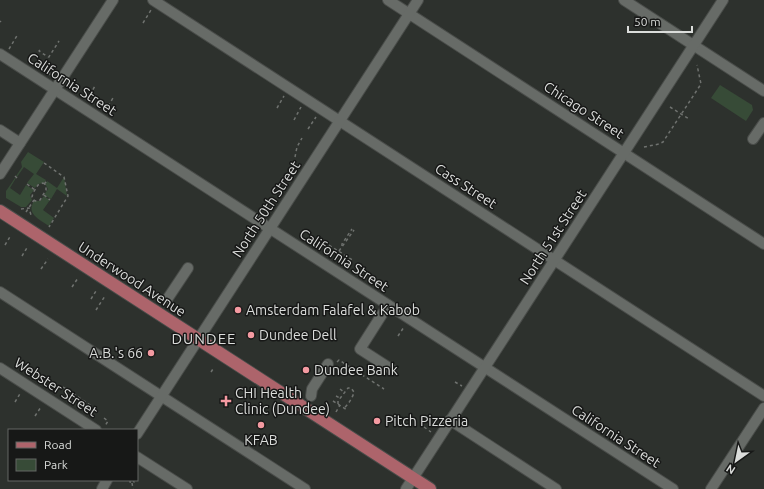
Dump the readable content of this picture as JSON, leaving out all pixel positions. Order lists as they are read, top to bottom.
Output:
{
  "streets": {
    "main road": ["Underwood Avenue"],
    "street": [
      "California Street",
      "Chicago Street",
      "Cass Street",
      "North 50th Street",
      "North 51st Street",
      "Webster Street"
    ]
  },
  "crossings": [
    ["California Street", "North 50th Street"],
    ["California Street", "North 51st Street"],
    ["Chicago Street", "North 50th Street"],
    ["Chicago Street", "North 51st Street"],
    ["Cass Street", "North 50th Street"],
    ["Cass Street", "North 51st Street"],
    ["North 50th Street", "Underwood Avenue"],
    ["North 51st Street", "Underwood Avenue"]
  ],
  "districts": ["DUNDEE"],
  "places": {
    "other": [
      "Amsterdam Falafel & Kabob",
      "Dundee Dell",
      "A.B.'s 66",
      "Dundee Bank",
      "Pitch Pizzeria",
      "KFAB"
    ],
    "health": ["CHI Health Clinic (Dundee)"]
  },
  "legend": ["Road", "Park"],
  "scale_bar": "50 m",
  "north": "bottom left"
}
